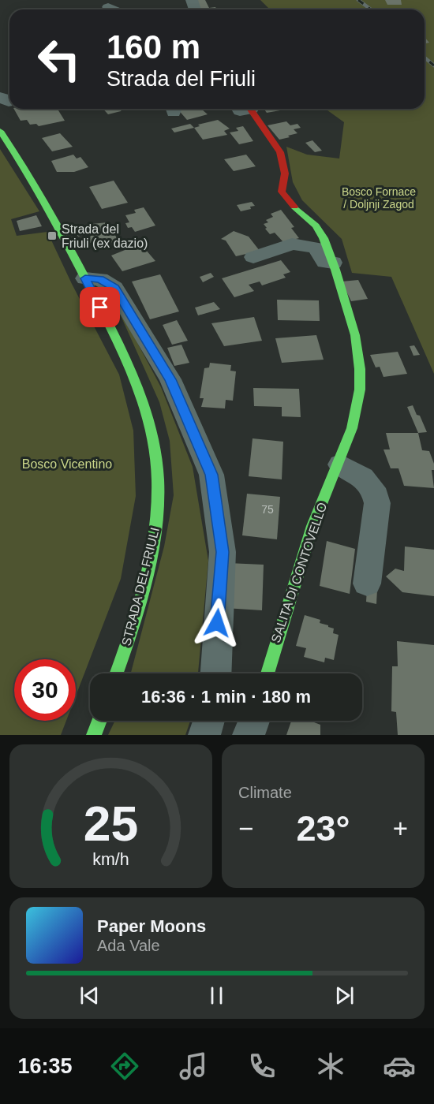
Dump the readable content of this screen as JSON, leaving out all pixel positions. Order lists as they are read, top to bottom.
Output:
{
  "streets": {
    "street": ["SALITA DI CONTOVELLO", "STRADA DEL FRIULI"]
  },
  "parks": ["Bosco Fornace / Doljnji Zagod", "Bosco Vicentino"],
  "places": {
    "transit": ["Strada del Friuli (ex dazio)"]
  },
  "house_numbers": ["75"],
  "page": {
    "turn": ["160 m", "Strada del Friuli"],
    "limit": "30",
    "trip": "16:36 · 1 min · 180 m",
    "tile": "Climate",
    "heat": ["−", "23°", "+"],
    "song": ["Paper Moons", "Ada Vale"],
    "tabs": "16:35",
    "gauge": ["25", "km/h"]
  }
}
